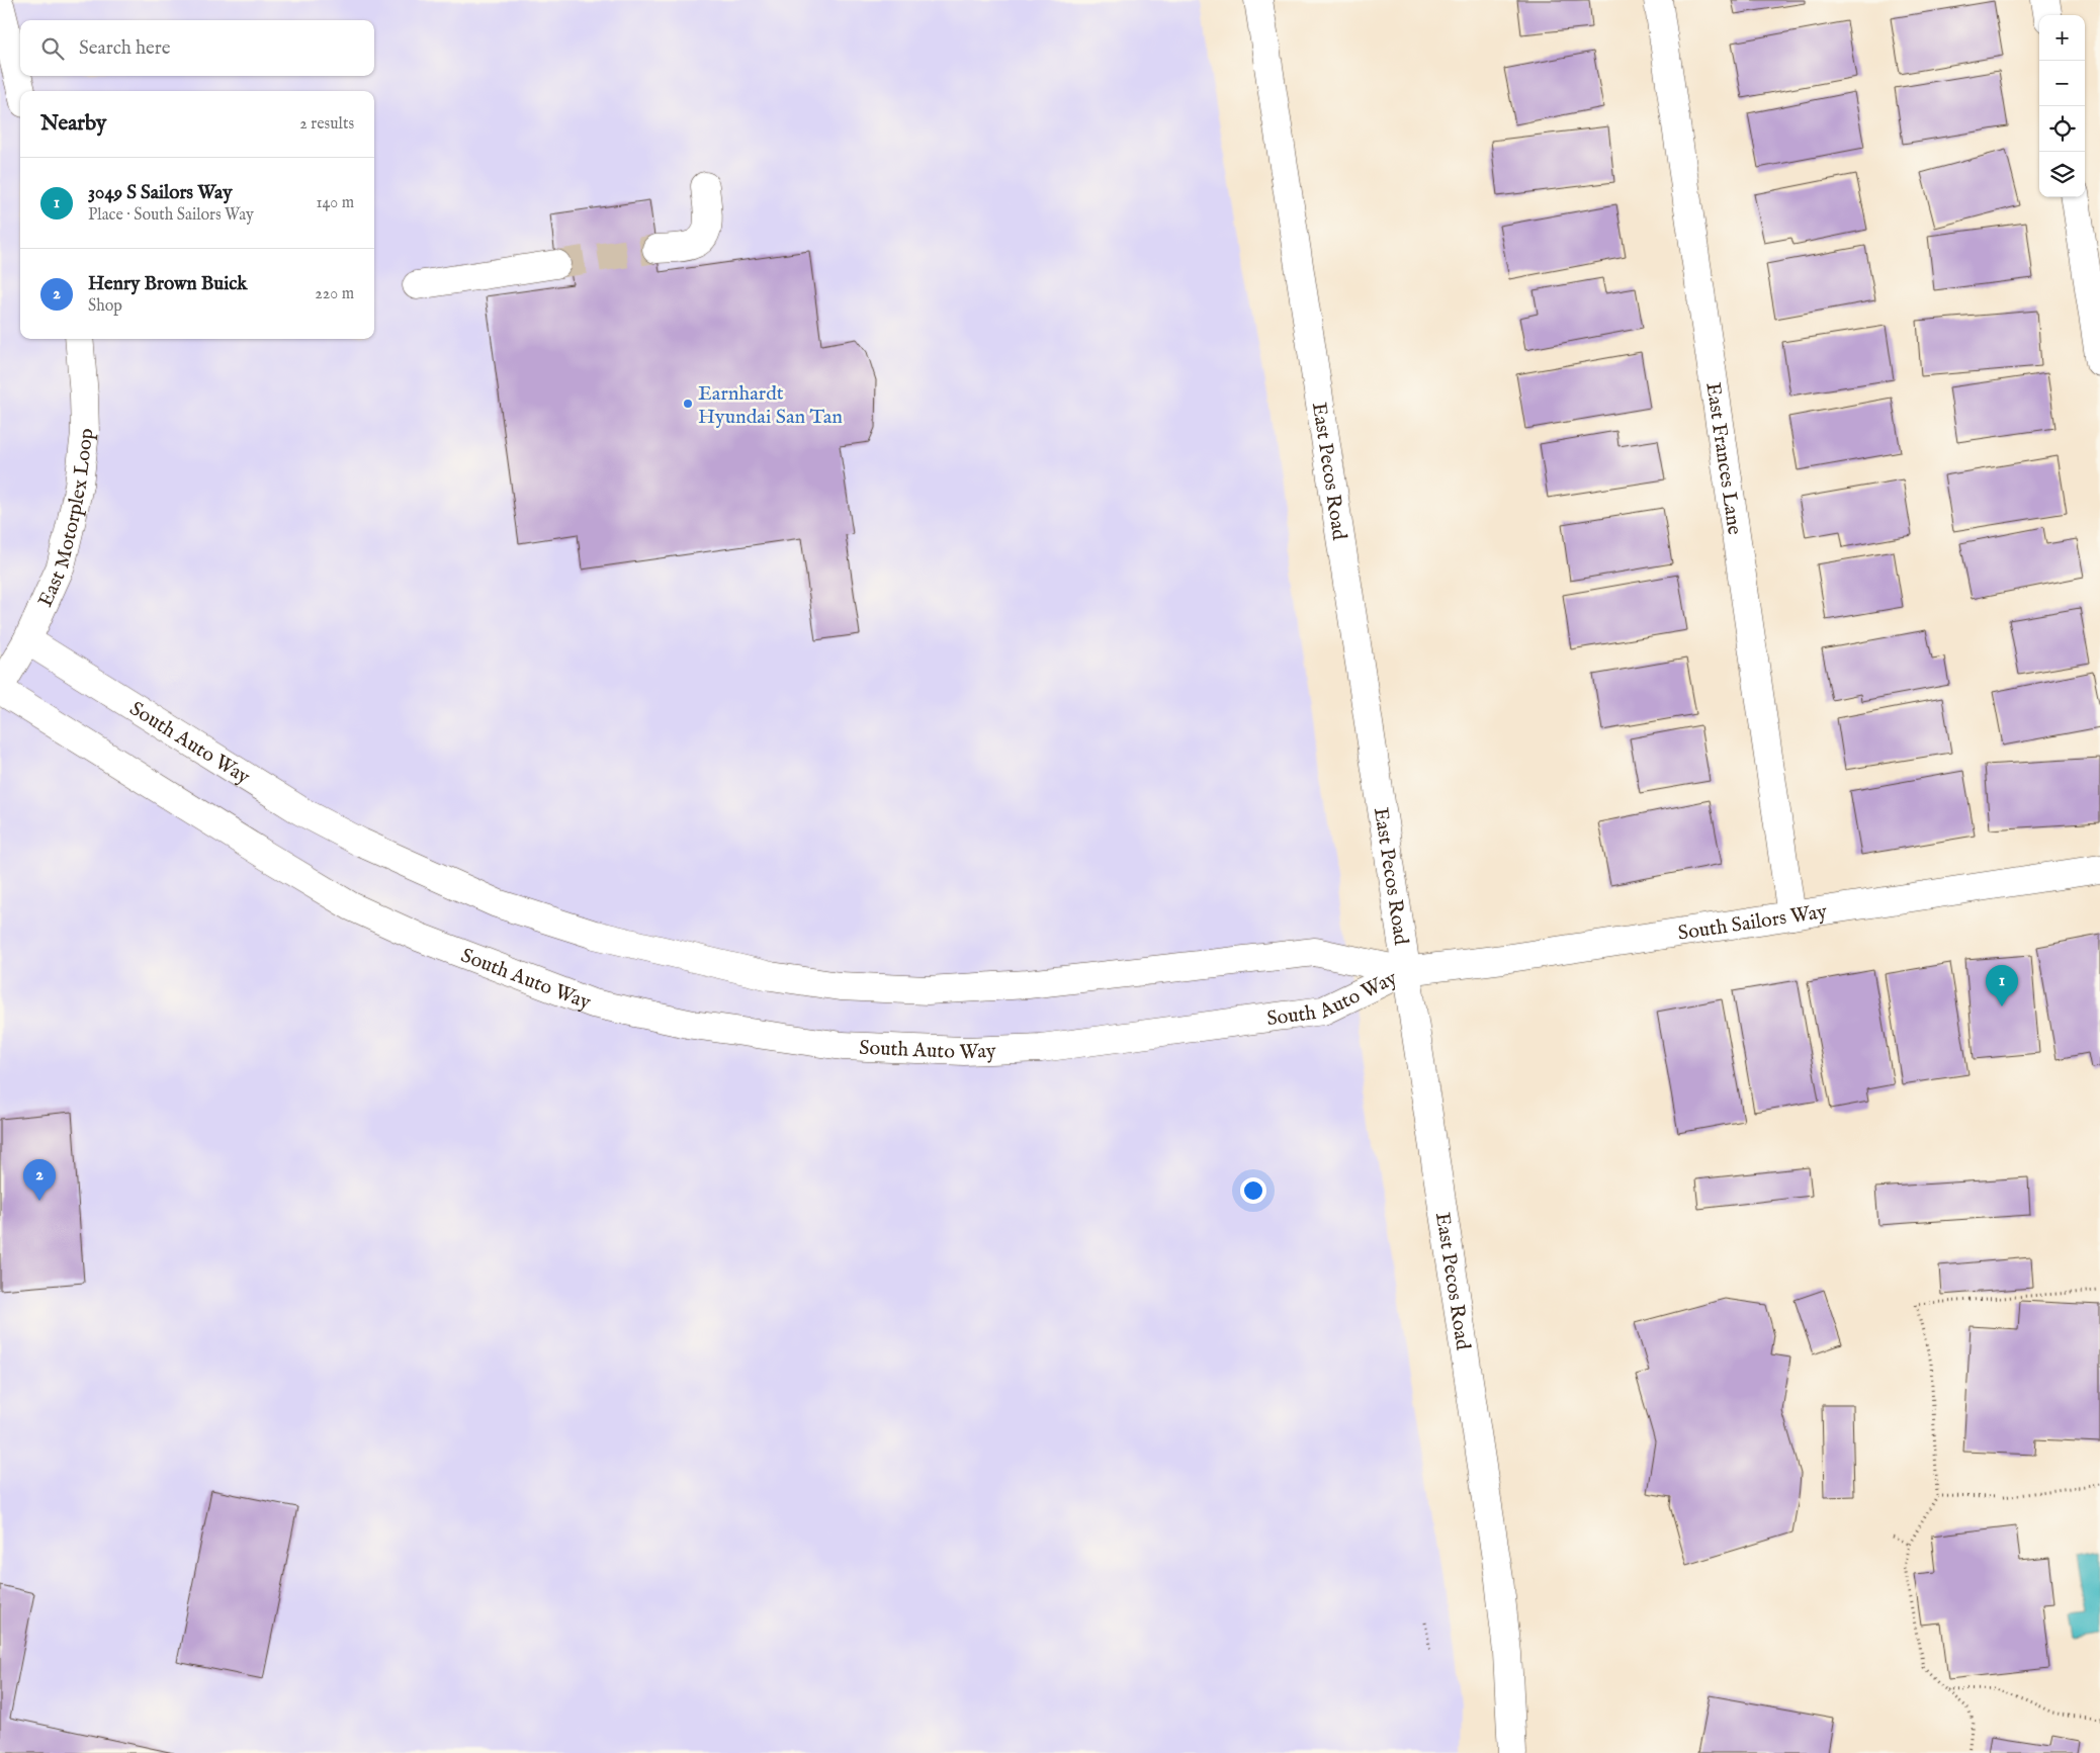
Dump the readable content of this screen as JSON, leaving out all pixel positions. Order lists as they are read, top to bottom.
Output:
{
  "streets": {
    "street": [
      "East Frances Lane",
      "East Pecos Road",
      "East Motorplex Loop",
      "South Auto Way",
      "South Sailors Way"
    ]
  },
  "crossings": [
    ["East Frances Lane", "South Sailors Way"],
    ["East Pecos Road", "South Auto Way"],
    ["East Pecos Road", "South Sailors Way"],
    ["East Motorplex Loop", "South Auto Way"],
    ["South Auto Way", "South Sailors Way"]
  ],
  "places": ["Earnhardt Hyundai San Tan"],
  "page": {
    "map_buttons": ["+", "−"],
    "search": "Search here",
    "heading": ["Nearby", "2 results"],
    "list": [
      {
        "mark": "1",
        "name": "3049 S Sailors Way",
        "note": "Place · South Sailors Way",
        "value": "140 m"
      },
      {
        "mark": "2",
        "name": "Henry Brown Buick",
        "note": "Shop",
        "value": "220 m"
      }
    ],
    "pins": ["1", "2"]
  }
}
